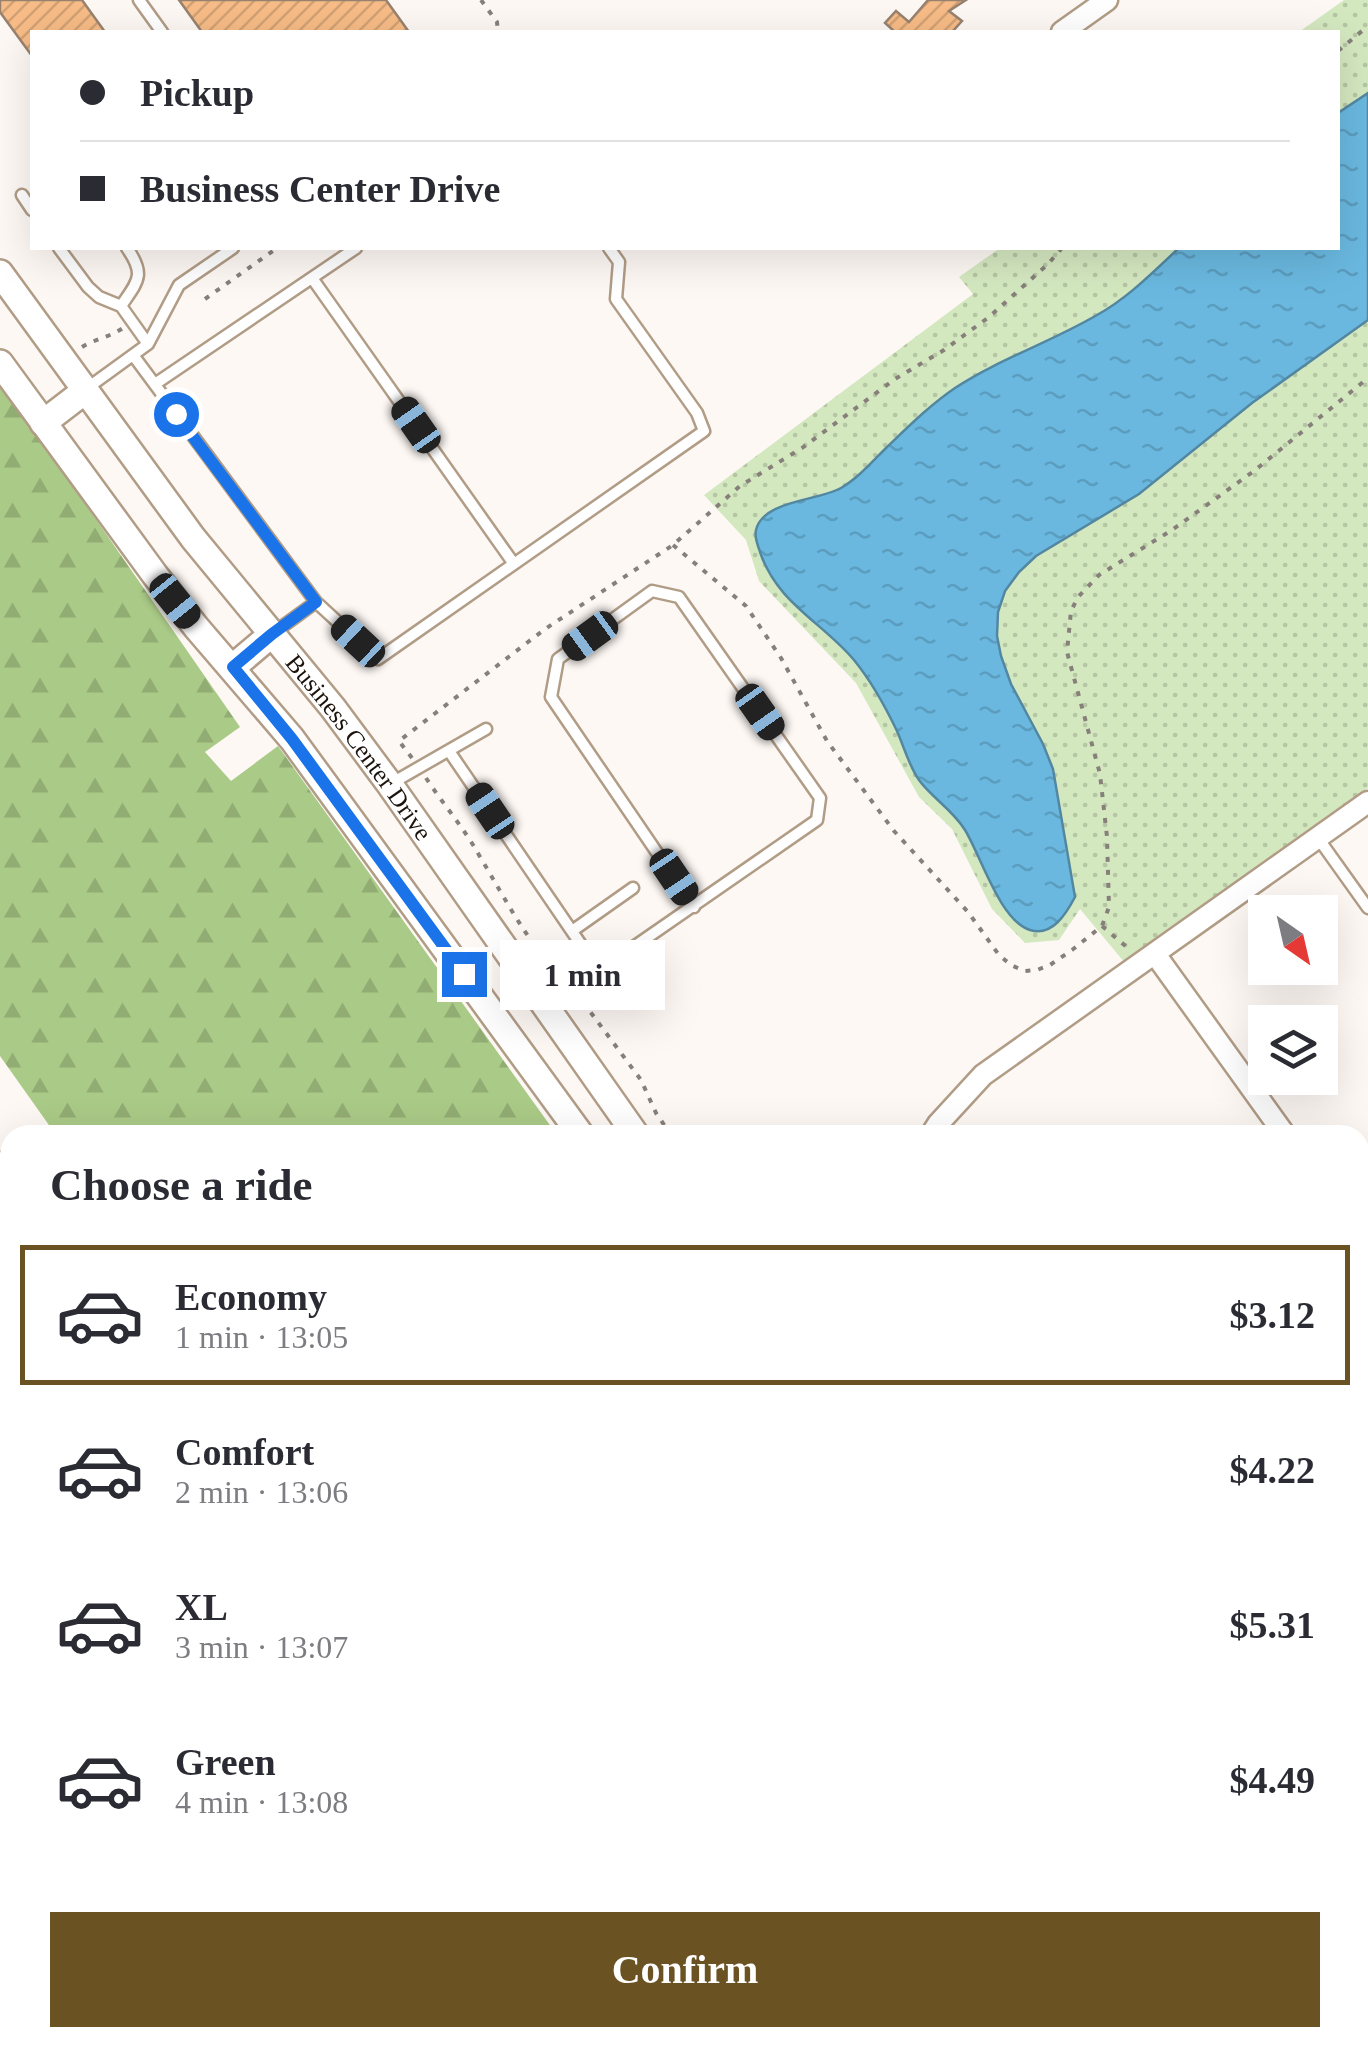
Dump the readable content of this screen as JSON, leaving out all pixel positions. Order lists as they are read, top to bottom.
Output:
{
  "streets": {
    "street": ["Business Center Drive"]
  },
  "north": "bottom right",
  "page": {
    "banner": ["Pickup", "Business Center Drive"],
    "bubble": "1 min",
    "heading": "Choose a ride",
    "list": [
      {
        "name": "Economy",
        "note": "1 min · 13:05",
        "value": "$3.12"
      },
      {
        "name": "Comfort",
        "note": "2 min · 13:06",
        "value": "$4.22"
      },
      {
        "name": "XL",
        "note": "3 min · 13:07",
        "value": "$5.31"
      },
      {
        "name": "Green",
        "note": "4 min · 13:08",
        "value": "$4.49"
      }
    ],
    "buttons": "Confirm"
  }
}
